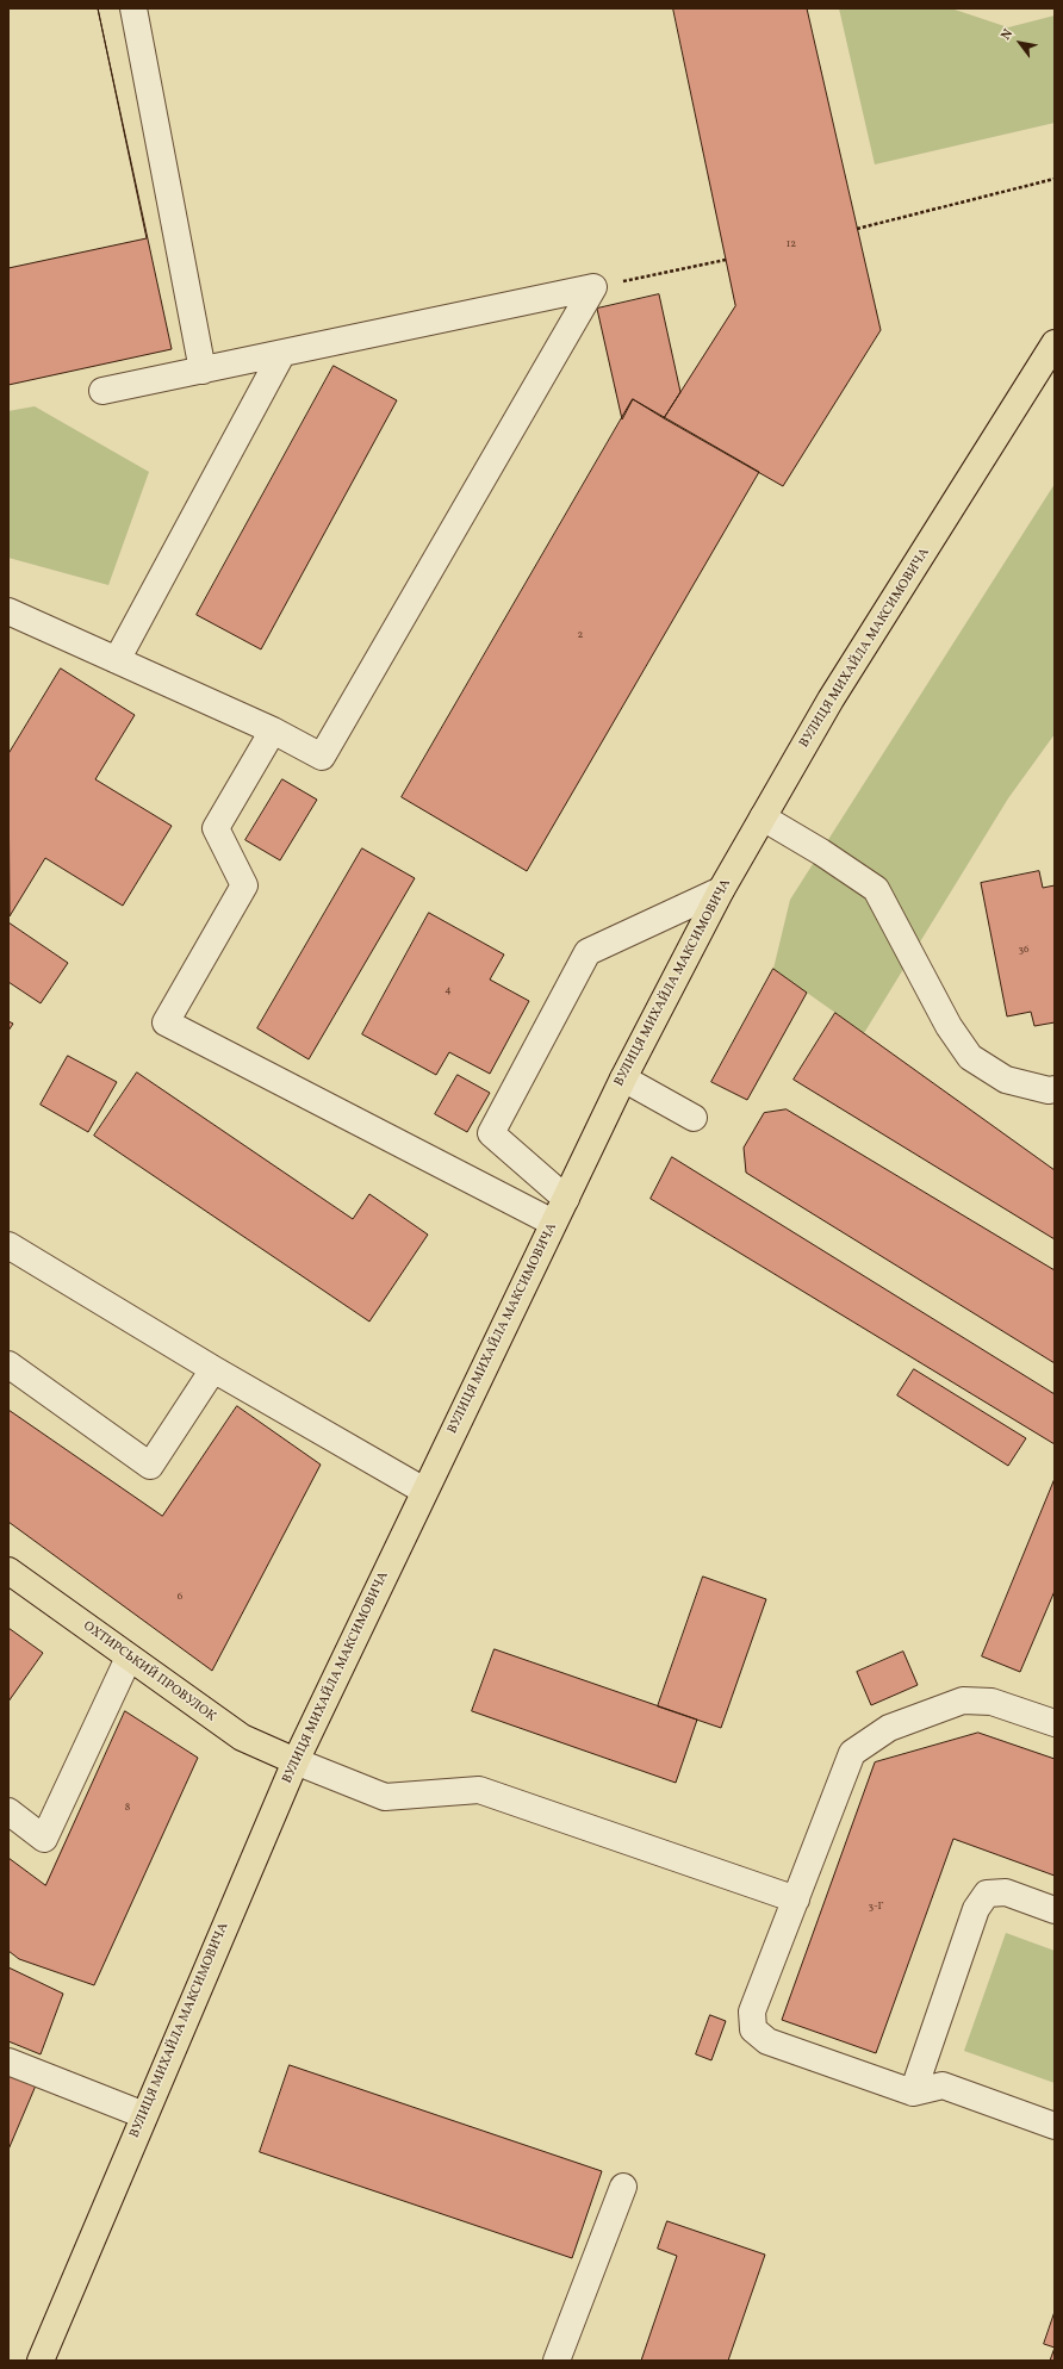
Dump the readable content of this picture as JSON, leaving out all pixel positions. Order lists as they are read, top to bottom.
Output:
{
  "streets": {
    "main road": ["ВУЛИЦЯ МИХАЙЛА МАКСИМОВИЧА", "ОХТИРСЬКИЙ ПРОВУЛОК"]
  },
  "crossings": [
    ["ВУЛИЦЯ МИХАЙЛА МАКСИМОВИЧА", "ОХТИРСЬКИЙ ПРОВУЛОК"]
  ],
  "house_numbers": [
    "12",
    "2",
    "36",
    "4",
    "6",
    "8",
    "3-Г"
  ],
  "north": "top left"
}
